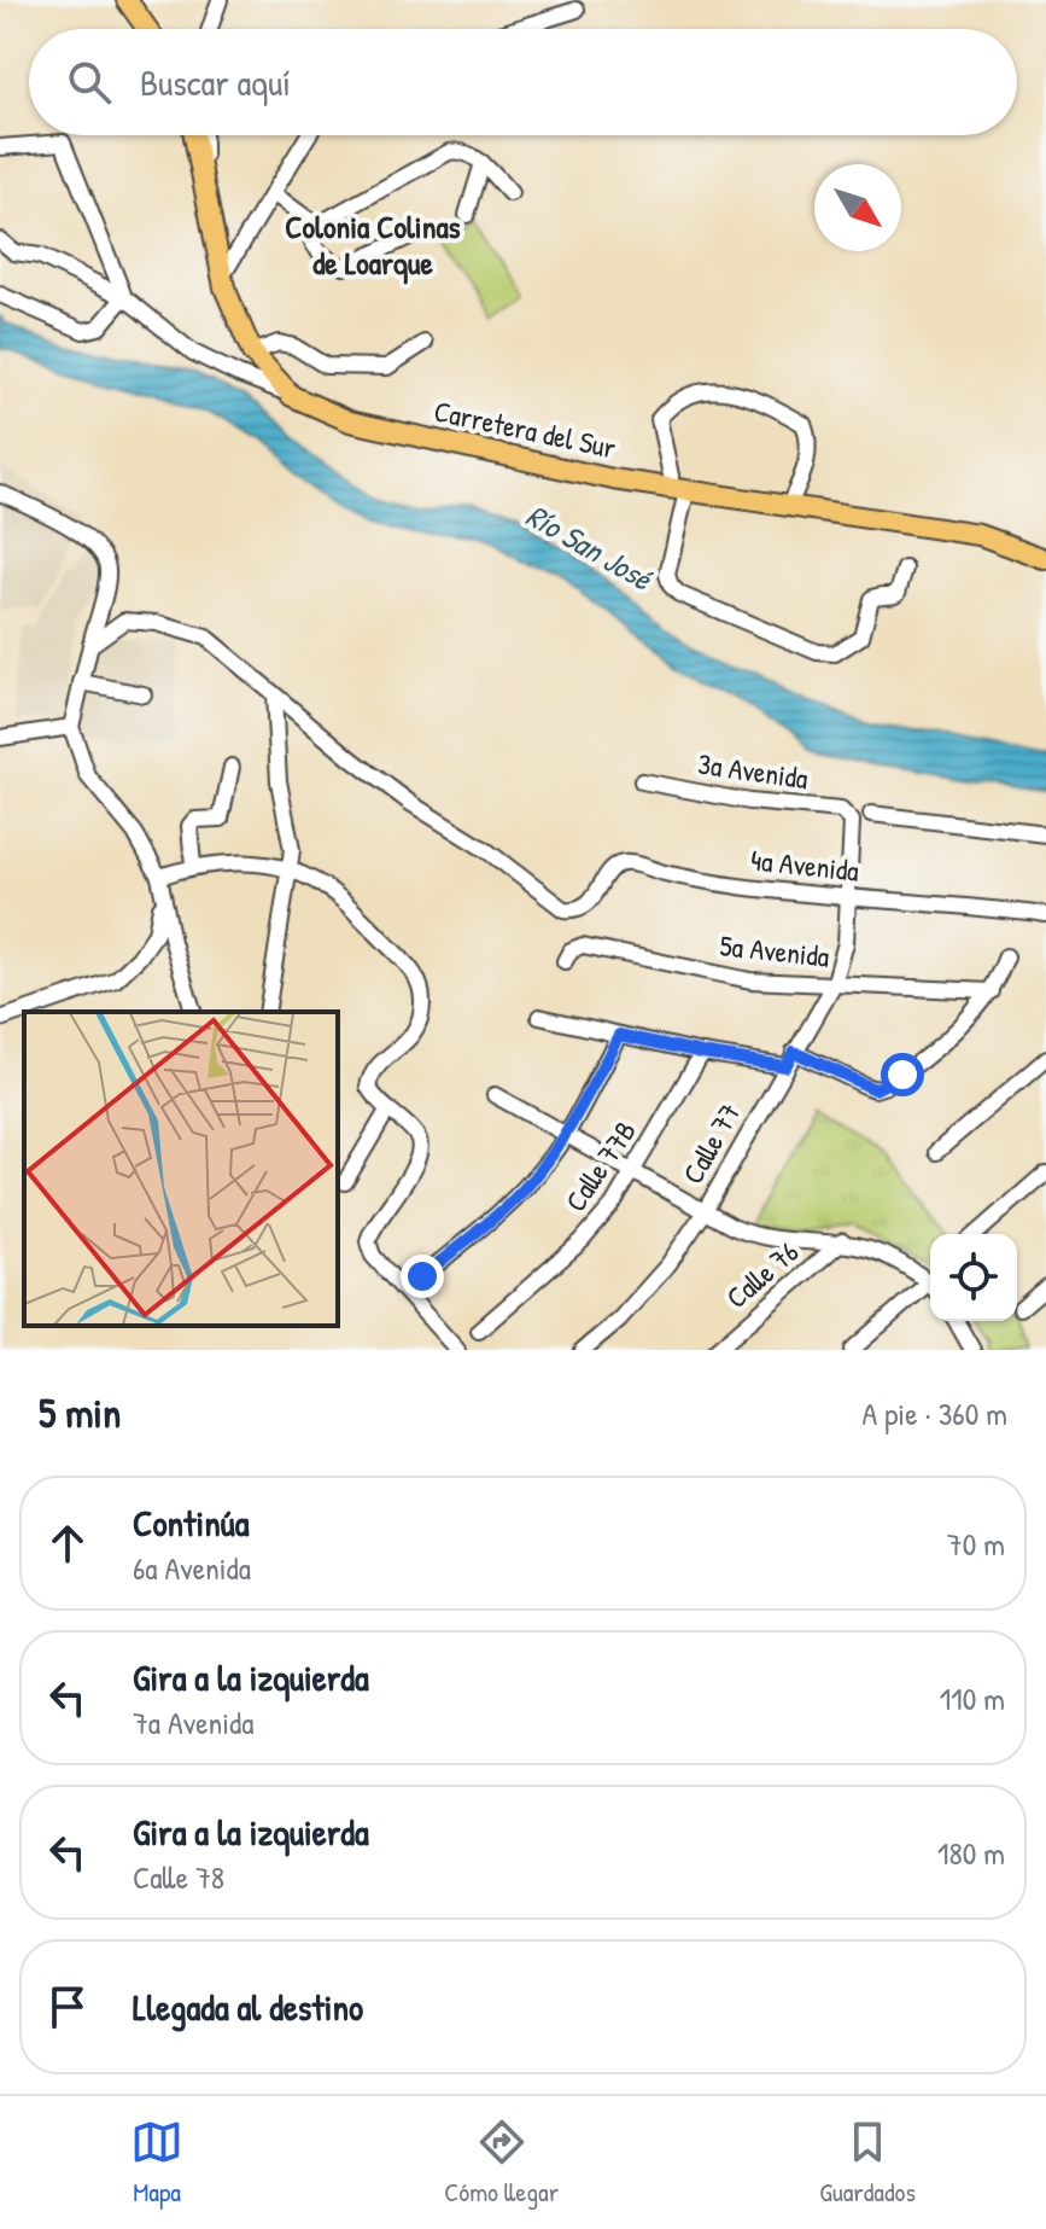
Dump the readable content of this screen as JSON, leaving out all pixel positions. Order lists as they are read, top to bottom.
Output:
{
  "streets": {
    "highway": ["Carretera del Sur"],
    "street": [
      "3a Avenida",
      "4a Avenida",
      "5a Avenida",
      "Calle 77",
      "Calle 77B",
      "Calle 76"
    ]
  },
  "crossings": [
    ["3a Avenida", "Calle 77"],
    ["4a Avenida", "Calle 77"],
    ["5a Avenida", "Calle 77"]
  ],
  "districts": ["Colonia Colinas de Loarque"],
  "water": ["Río San José"],
  "north": "bottom right",
  "page": {
    "search": "Buscar aquí",
    "heading": ["5 min", "A pie · 360 m"],
    "list": [
      ["Continúa", "6a Avenida", "70 m"],
      ["Gira a la izquierda", "7a Avenida", "110 m"],
      ["Gira a la izquierda", "Calle 78", "180 m"],
      "Llegada al destino"
    ],
    "nav": ["Mapa", "Cómo llegar", "Guardados"]
  }
}
